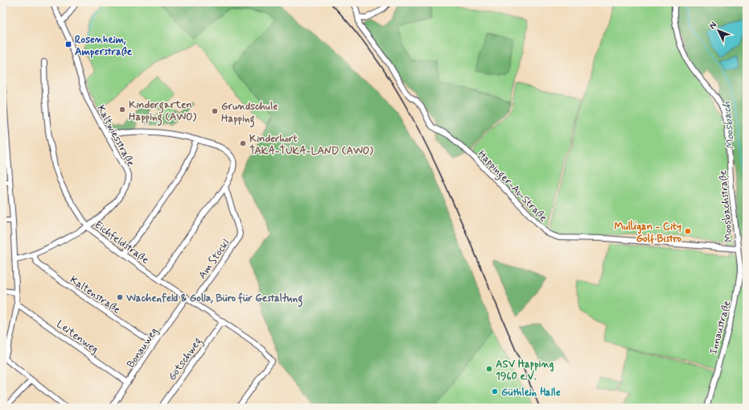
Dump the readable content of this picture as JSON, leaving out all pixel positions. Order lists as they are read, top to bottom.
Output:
{
  "streets": {
    "street": [
      "Kaltwiesstraße",
      "Happinger-Au-Straße",
      "Moosbachstraße",
      "Eichfeldstraße",
      "Am Stöckl",
      "Kaltenstraße",
      "Innaustraße",
      "Leitenweg",
      "Bonauweg",
      "Götschweg"
    ]
  },
  "crossings": [
    ["Kaltwiesstraße", "Eichfeldstraße"],
    ["Kaltwiesstraße", "Kaltenstraße"],
    ["Happinger-Au-Straße", "Moosbachstraße"],
    ["Happinger-Au-Straße", "Innaustraße"],
    ["Moosbachstraße", "Innaustraße"],
    ["Eichfeldstraße", "Am Stöckl"],
    ["Eichfeldstraße", "Bonauweg"],
    ["Eichfeldstraße", "Götschweg"],
    ["Kaltenstraße", "Bonauweg"],
    ["Leitenweg", "Bonauweg"]
  ],
  "water": ["Moosbach"],
  "places": {
    "transit": ["Rosenheim, Amperstraße"],
    "other": [
      "Kindergarten Happing (AWO)",
      "Grundschule Happing",
      "Kinderhort TAKA-TUKA-LAND (AWO)",
      "Mulligan - City Golf Bistro",
      "Wachenfeld & Golla, Büro für Gestaltung",
      "ASV Happing 1960 e.V.",
      "Güthlein Halle"
    ]
  },
  "north": "top left"
}
